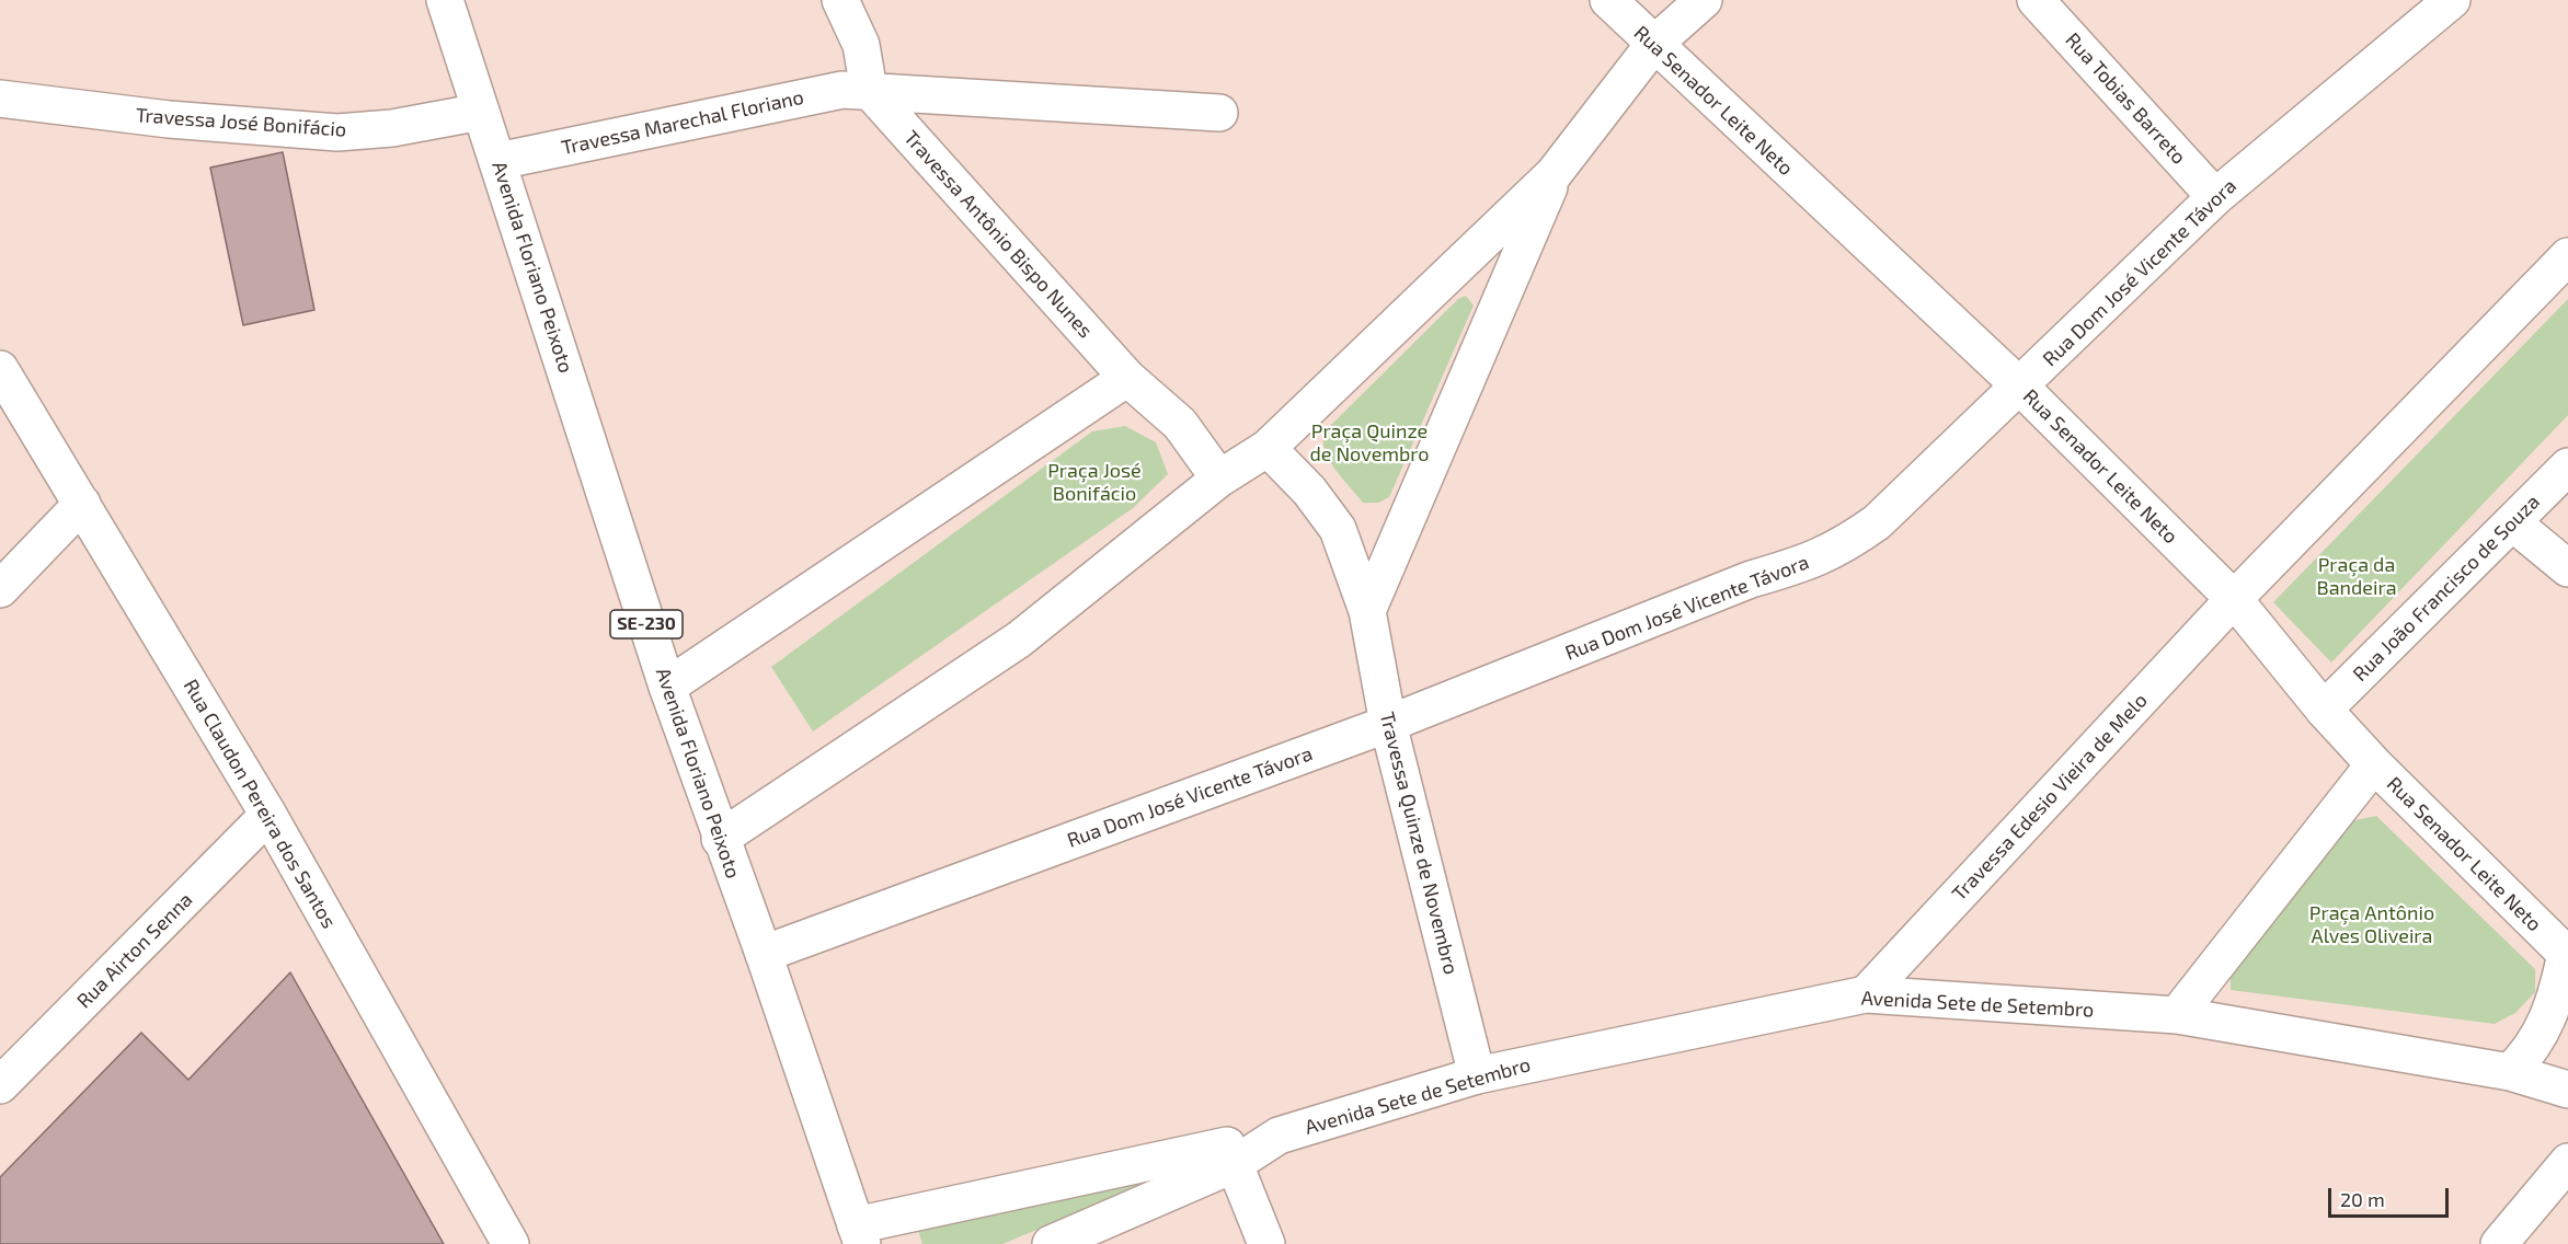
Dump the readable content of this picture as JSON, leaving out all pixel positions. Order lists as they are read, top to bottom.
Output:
{
  "streets": {
    "street": [
      "Rua Tobias Barreto",
      "Rua Senador Leite Neto",
      "Travessa José Bonifácio",
      "Travessa Marechal Floriano",
      "Travessa Antônio Bispo Nunes",
      "Avenida Floriano Peixoto",
      "Rua Dom José Vicente Távora",
      "Rua João Francisco de Souza",
      "SE-230",
      "Travessa Edesio Vieira de Melo",
      "Rua Claudon Pereira dos Santos",
      "Travessa Quinze de Novembro",
      "Rua Airton Senna",
      "Avenida Sete de Setembro"
    ]
  },
  "crossings": [
    ["Rua Tobias Barreto", "Rua Dom José Vicente Távora"],
    ["Rua Senador Leite Neto", "Rua Dom José Vicente Távora"],
    ["Rua Senador Leite Neto", "Rua João Francisco de Souza"],
    ["Rua Senador Leite Neto", "Travessa Edesio Vieira de Melo"],
    ["Travessa José Bonifácio", "Avenida Floriano Peixoto"],
    ["Travessa Marechal Floriano", "Travessa Antônio Bispo Nunes"],
    ["Travessa Marechal Floriano", "Avenida Floriano Peixoto"],
    ["Avenida Floriano Peixoto", "Rua Dom José Vicente Távora"],
    ["Avenida Floriano Peixoto", "Avenida Sete de Setembro"],
    ["Rua Dom José Vicente Távora", "Travessa Quinze de Novembro"],
    ["Travessa Edesio Vieira de Melo", "Avenida Sete de Setembro"],
    ["Rua Claudon Pereira dos Santos", "Rua Airton Senna"],
    ["Travessa Quinze de Novembro", "Avenida Sete de Setembro"]
  ],
  "parks": [
    "Praça Quinze de Novembro",
    "Praça José Bonifácio",
    "Praça da Bandeira",
    "Praça Antônio Alves Oliveira"
  ],
  "scale_bar": "20 m"
}
